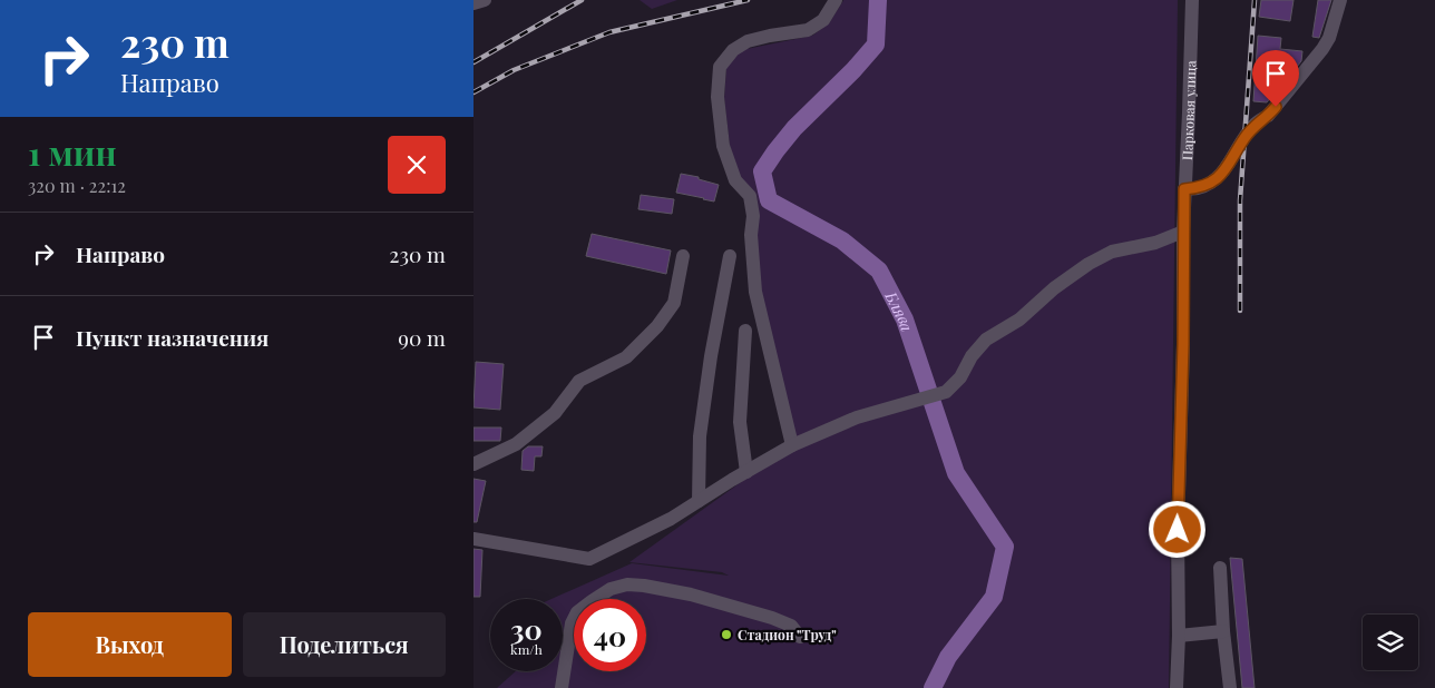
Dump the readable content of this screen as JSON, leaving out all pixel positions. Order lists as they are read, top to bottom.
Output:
{
  "streets": {
    "street": ["Парковая улица"]
  },
  "water": ["Блява"],
  "places": ["Стадион \"Труд\""],
  "page": {
    "turn": ["230 m", "Направо"],
    "heading": ["1 мин", "320 m · 22:12"],
    "list": [
      {
        "name": "Направо",
        "value": "230 m"
      },
      {
        "name": "Пункт назначения",
        "value": "90 m"
      }
    ],
    "speed": "30 km/h",
    "limit": "40",
    "buttons": ["Выход", "Поделиться"]
  }
}
